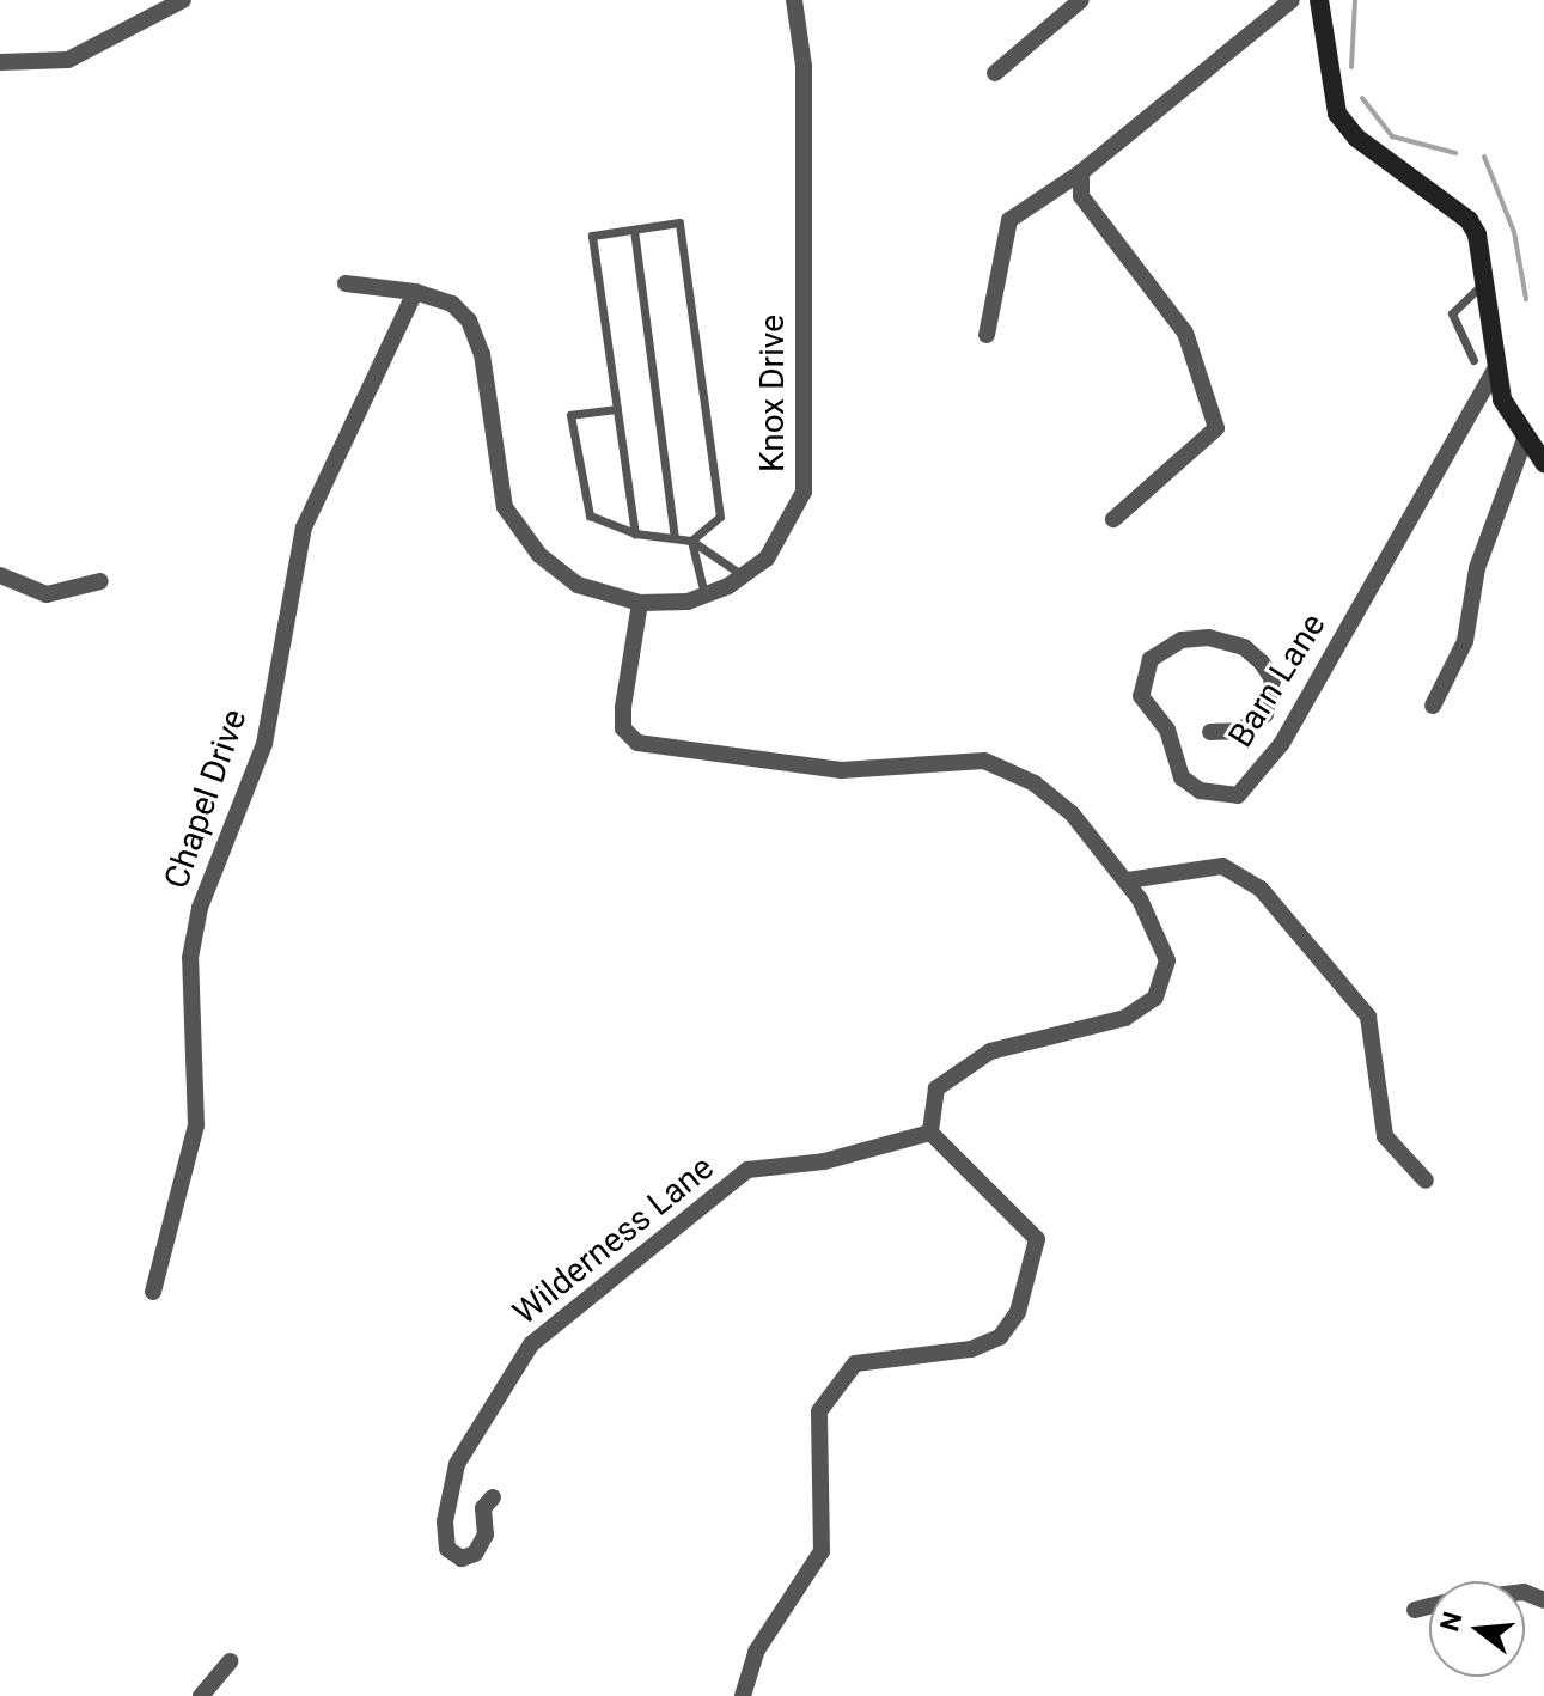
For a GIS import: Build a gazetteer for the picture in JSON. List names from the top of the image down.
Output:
{
  "streets": {
    "street": [
      "Knox Drive",
      "Barn Lane",
      "Chapel Drive",
      "Wilderness Lane"
    ]
  },
  "crossings": [
    ["Knox Drive", "Chapel Drive"]
  ],
  "north": "left"
}
